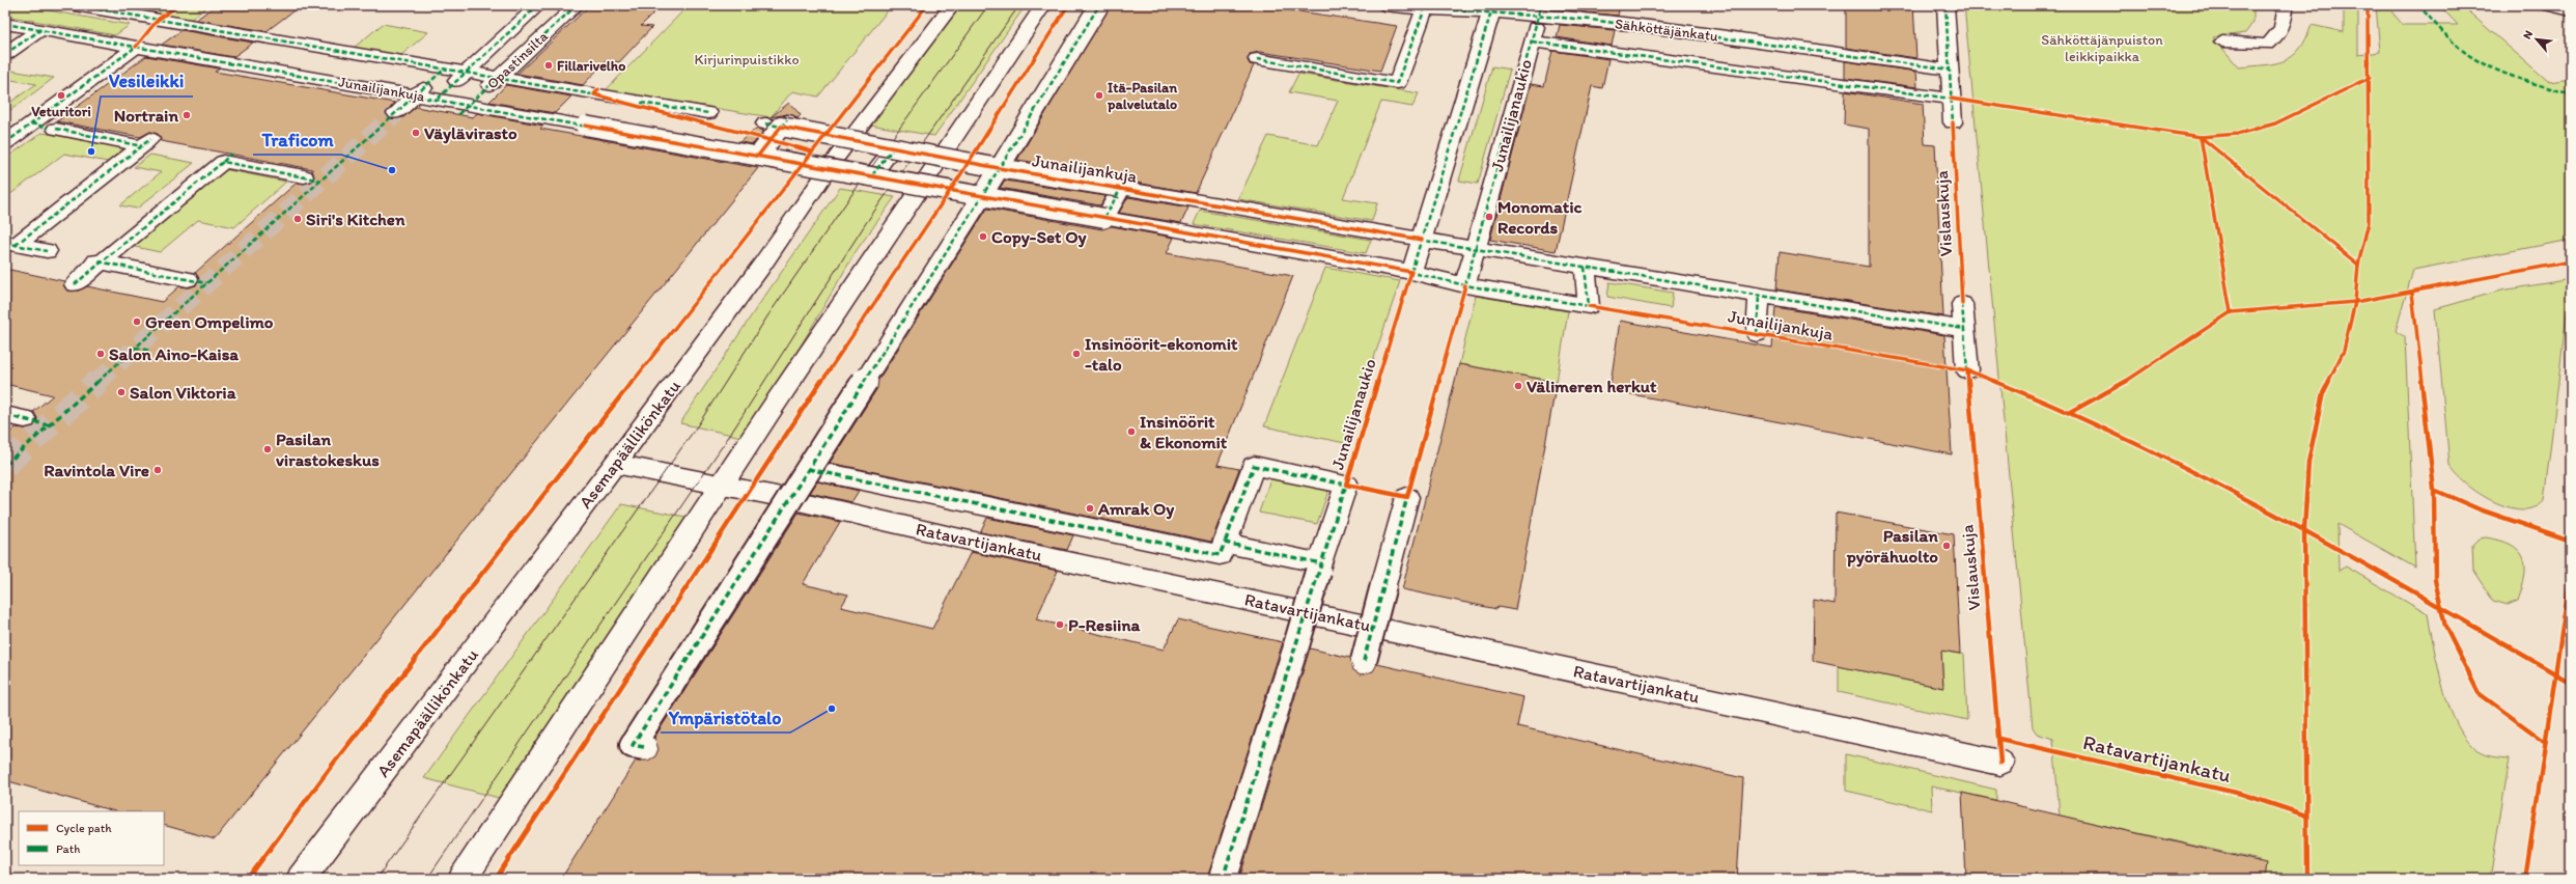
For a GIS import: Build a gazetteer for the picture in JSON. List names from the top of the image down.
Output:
{
  "streets": {
    "street": [
      "Sähköttäjänkatu",
      "Opastinsilta",
      "Junailijankuja",
      "Junailijanaukio",
      "Asemapäällikönkatu",
      "Ratavartijankatu"
    ],
    "cycle path": ["Vislauskuja"]
  },
  "crossings": [
    ["Sähköttäjänkatu", "Junailijanaukio"],
    ["Opastinsilta", "Junailijankuja"],
    ["Junailijankuja", "Junailijanaukio"],
    ["Asemapäällikönkatu", "Ratavartijankatu"]
  ],
  "parks": ["Sähköttäjänpuiston leikkipaikka", "Kirjurinpuistikko"],
  "places": [
    "Fillarivelho",
    "Veturitori",
    "Itä-Pasilan palvelutalo",
    "Nortrain",
    "Väylävirasto",
    "Vesileikki",
    "Traficom",
    "Monomatic Records",
    "Siri's Kitchen",
    "Copy-Set Oy",
    "Green Ompelimo",
    "Salon Aino-Kaisa",
    "Insinöörit-ekonomit -talo",
    "Välimeren herkut",
    "Salon Viktoria",
    "Insinöörit & Ekonomit",
    "Pasilan virastokeskus",
    "Ravintola Vire",
    "Amrak Oy",
    "Pasilan pyörähuolto",
    "P-Resiina",
    "Ympäristötalo"
  ],
  "legend": ["Cycle path", "Path"],
  "north": "top left"
}
